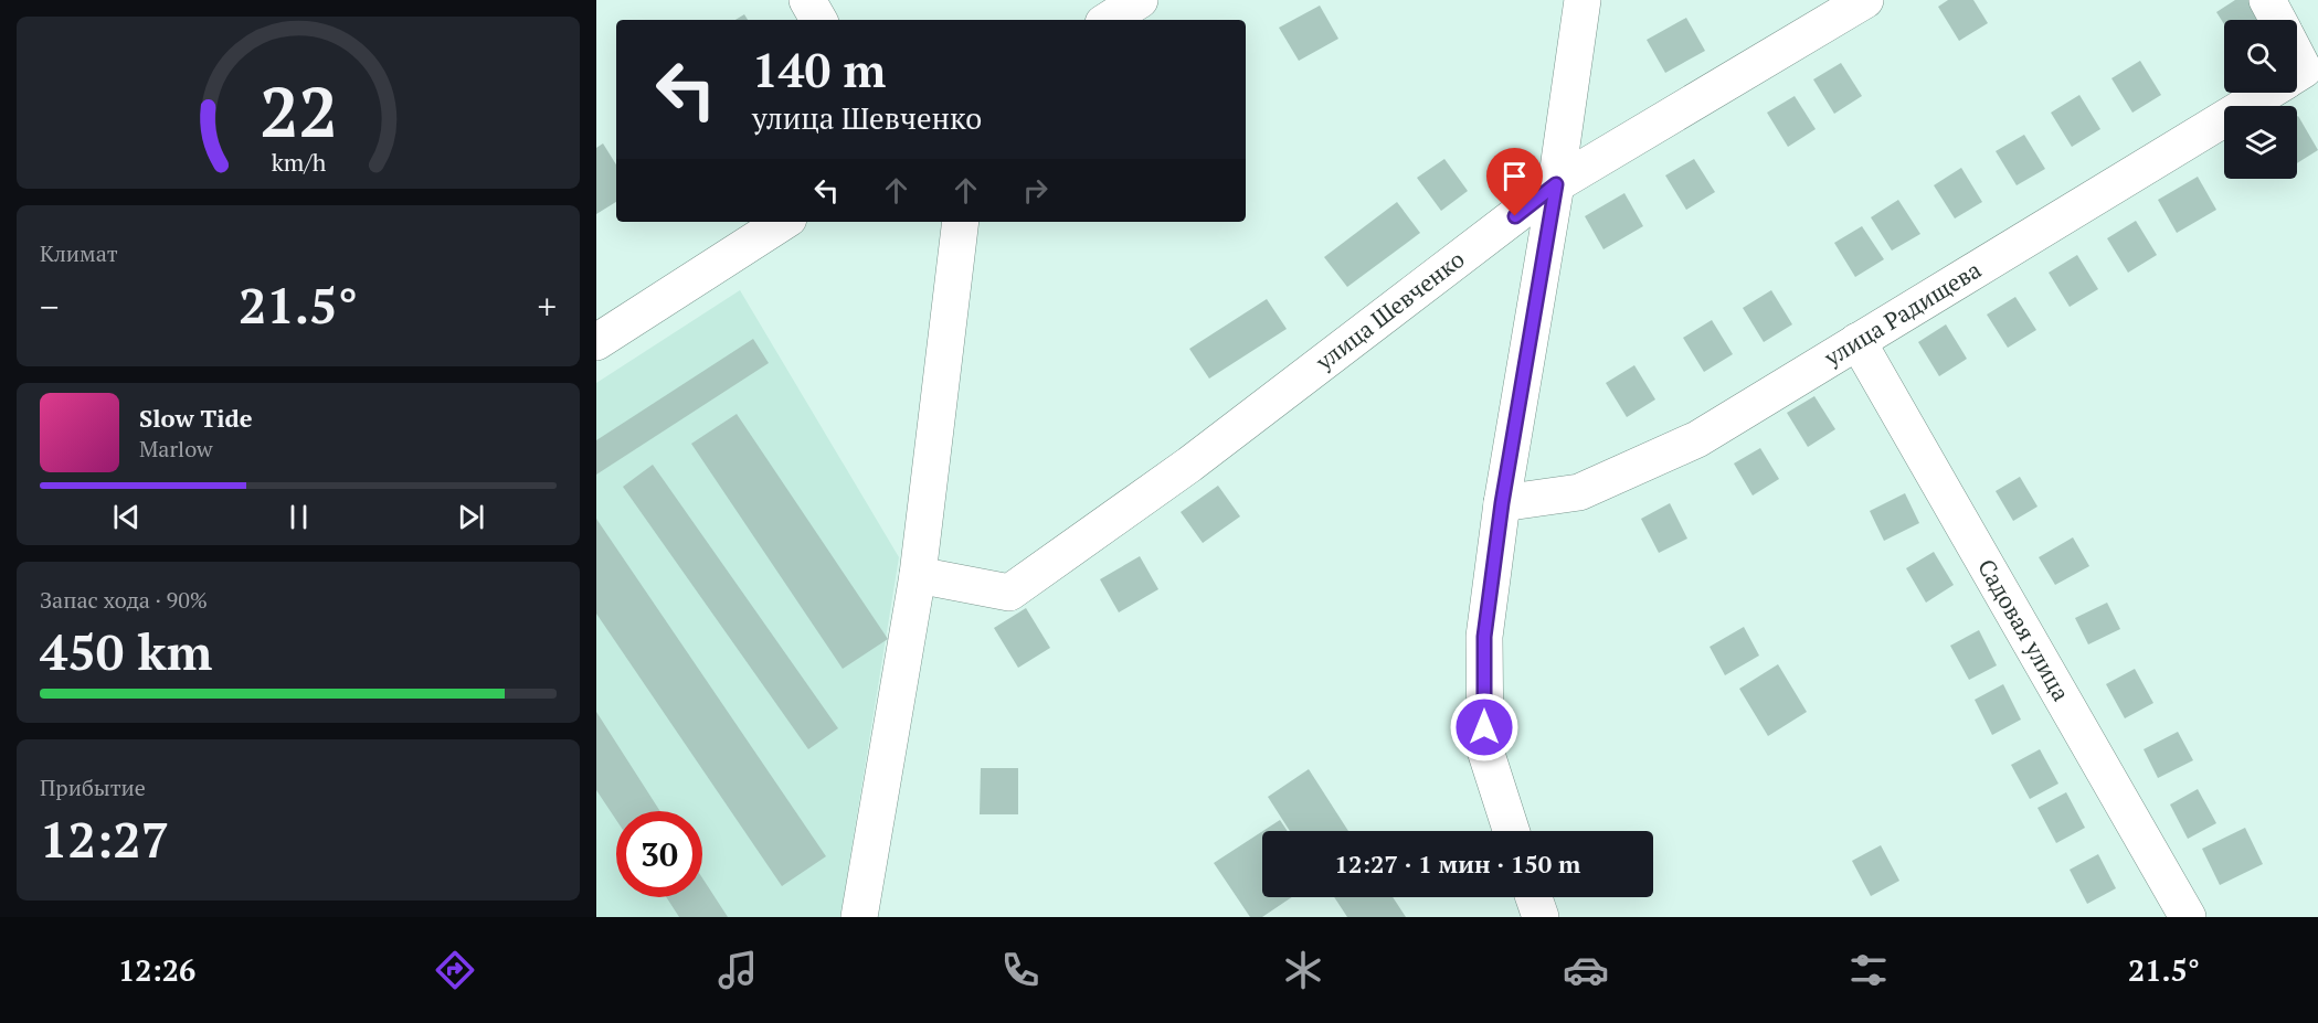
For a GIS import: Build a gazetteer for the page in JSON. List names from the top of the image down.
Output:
{
  "streets": {
    "street": ["улица Шевченко", "улица Радищева", "Садовая улица"]
  },
  "crossings": [
    ["улица Радищева", "Садовая улица"]
  ],
  "page": {
    "turn": ["140 m", "улица Шевченко"],
    "tile": [
      "Климат",
      ["Запас хода · 90%", "450 km"],
      ["Прибытие", "12:27"]
    ],
    "heat": ["−", "21.5°", "+"],
    "song": ["Slow Tide", "Marlow"],
    "limit": "30",
    "trip": "12:27 · 1 мин · 150 m",
    "tabs": ["12:26", "21.5°"],
    "gauge": ["22", "km/h"]
  }
}
